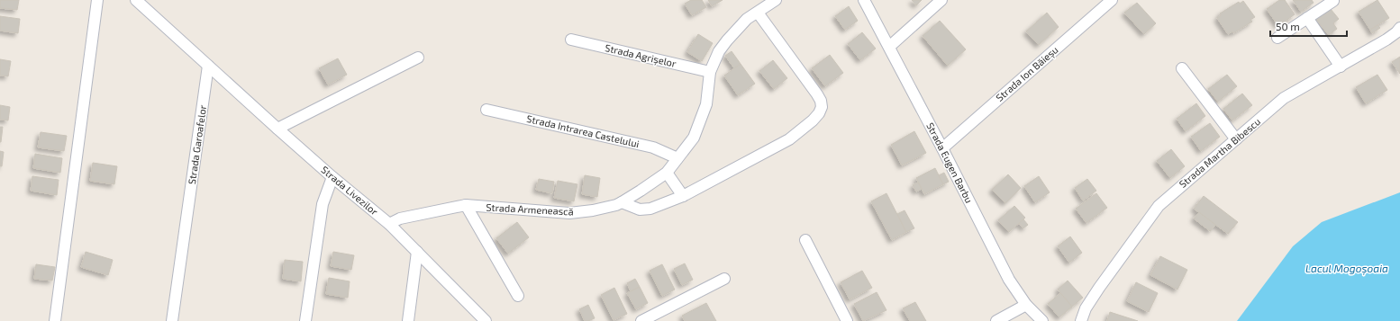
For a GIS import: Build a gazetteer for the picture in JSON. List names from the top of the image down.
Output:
{
  "streets": {
    "street": [
      "Strada Agrișelor",
      "Strada Ion Băieșu",
      "Strada Intrarea Castelului",
      "Strada Garoafelor",
      "Strada Martha Bibescu",
      "Strada Eugen Barbu",
      "Strada Livezilor",
      "Strada Armenească"
    ]
  },
  "crossings": [
    ["Strada Agrișelor", "Strada Armenească"],
    ["Strada Ion Băieșu", "Strada Eugen Barbu"],
    ["Strada Intrarea Castelului", "Strada Armenească"],
    ["Strada Garoafelor", "Strada Livezilor"],
    ["Strada Livezilor", "Strada Armenească"]
  ],
  "water": ["Lacul Mogoșoaia"],
  "scale_bar": "50 m"
}
